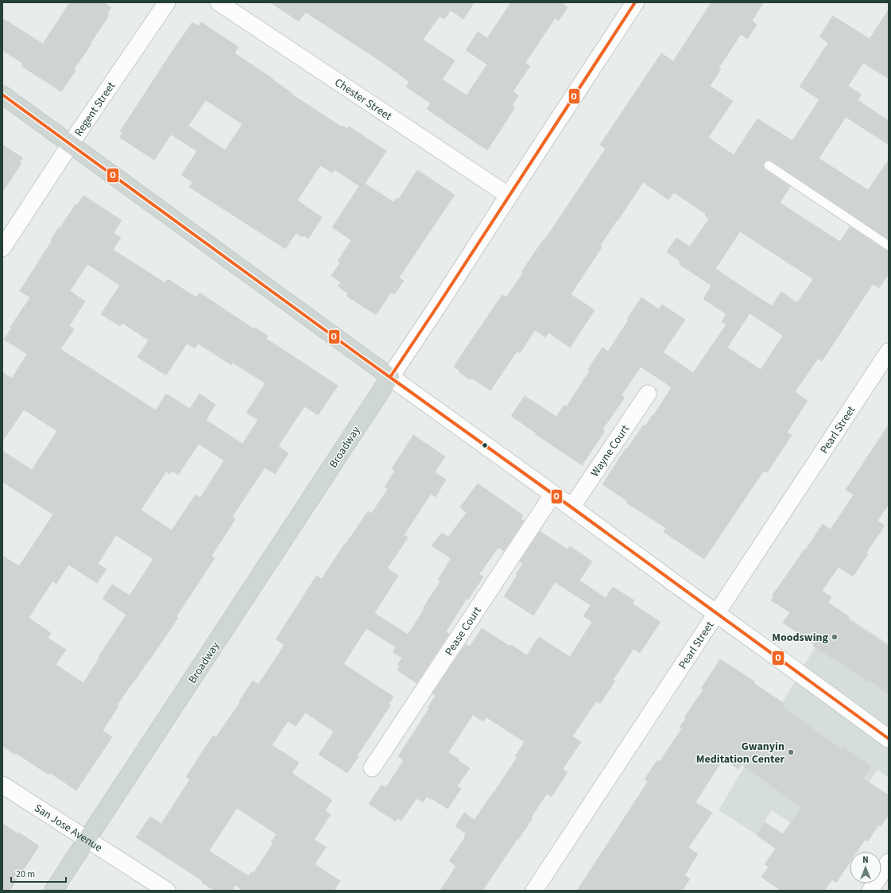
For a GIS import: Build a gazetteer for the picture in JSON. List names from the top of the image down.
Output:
{
  "streets": {
    "main road": ["Broadway"],
    "street": [
      "Chester Street",
      "Regent Street",
      "Pearl Street",
      "Wayne Court",
      "Pease Court",
      "San Jose Avenue"
    ]
  },
  "crossings": [
    ["Chester Street", "Broadway"],
    ["Broadway", "San Jose Avenue"]
  ],
  "places": ["Moodswing", "Gwanyin Meditation Center"],
  "lines": ["transit line O"],
  "scale_bar": "20 m",
  "north": "top"
}
